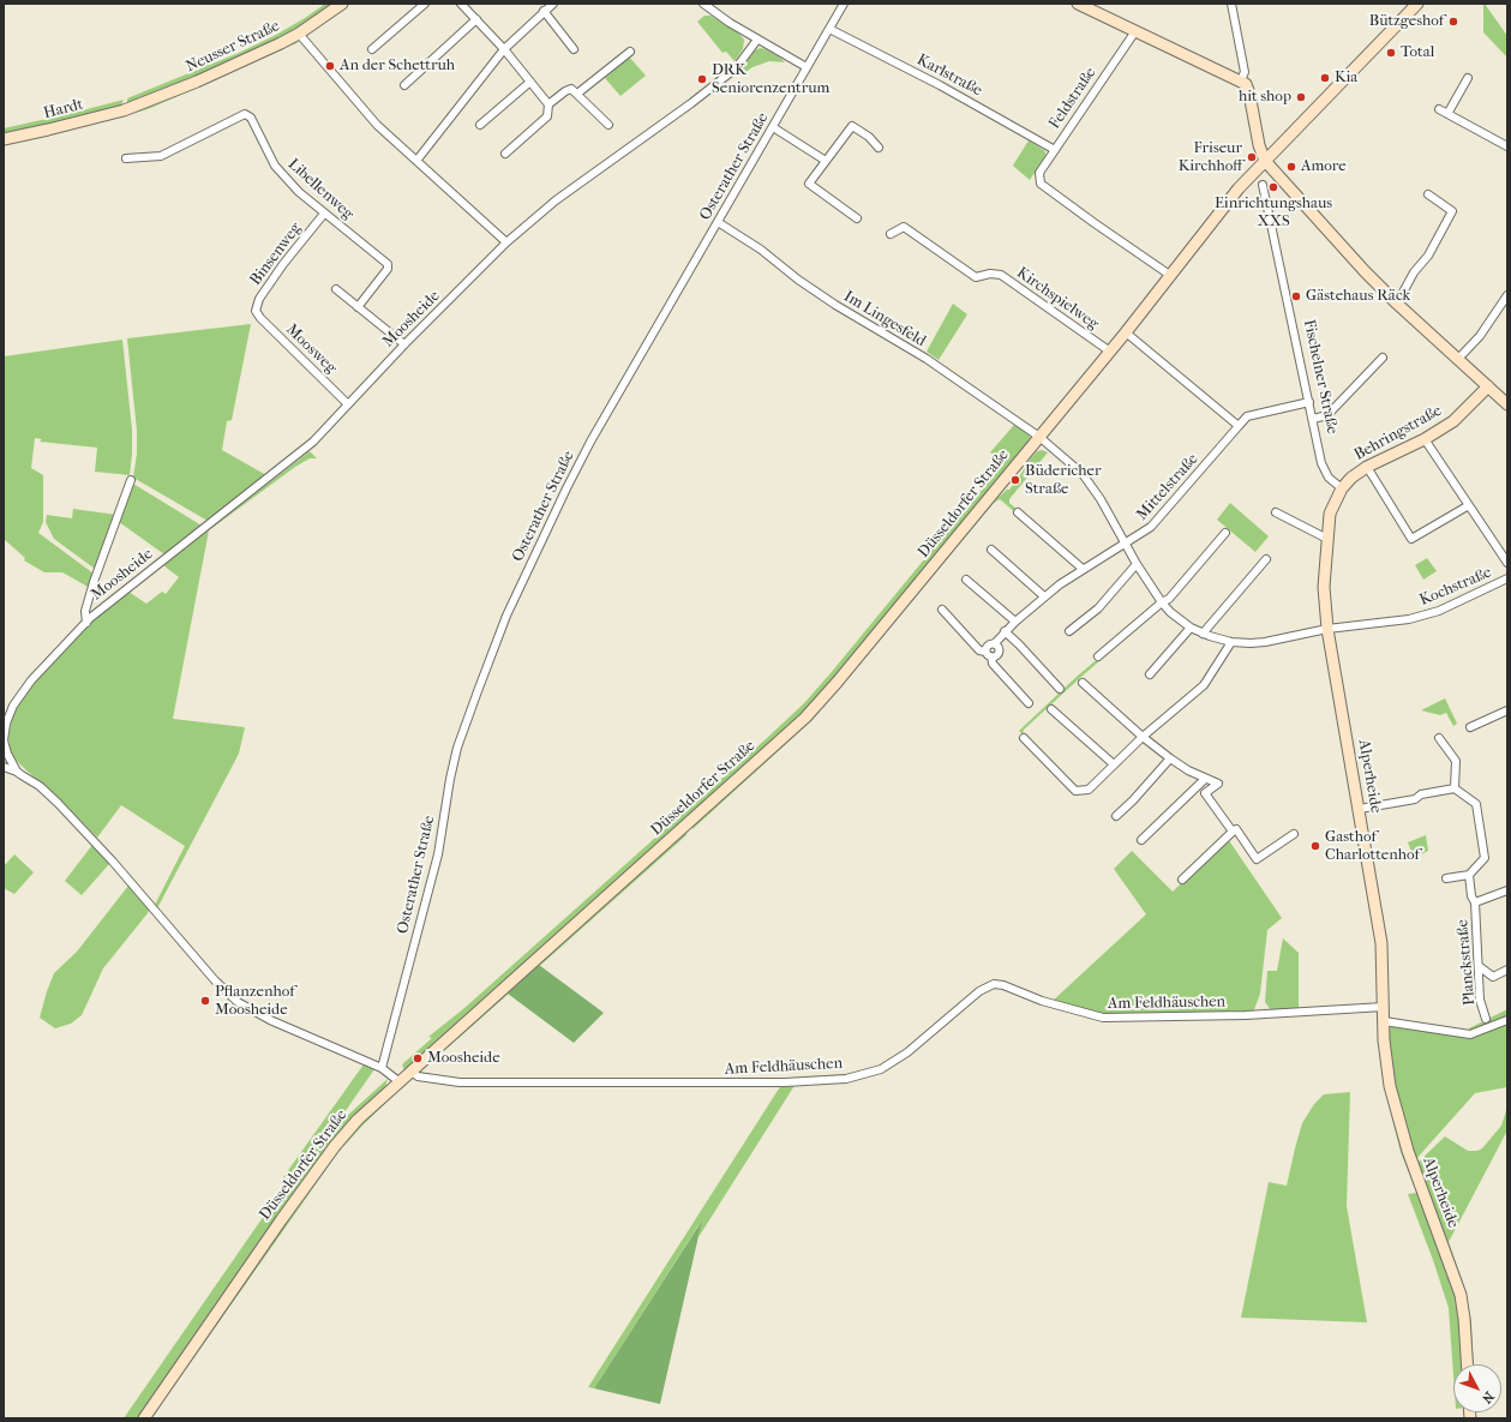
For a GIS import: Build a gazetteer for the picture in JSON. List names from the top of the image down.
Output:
{
  "streets": {
    "street": [
      "Neusser Straße",
      "Karlstraße",
      "Feldstraße",
      "Hardt",
      "Osterather Straße",
      "Libellenweg",
      "Binsenweg",
      "Kirchspielweg",
      "Moosheide",
      "Im Lingesfeld",
      "Moosweg",
      "Fischelner Straße",
      "Behringstraße",
      "Mittelstraße",
      "Düsseldorfer Straße",
      "Kochstraße",
      "Alperheide",
      "Planckstraße",
      "Am Feldhäuschen"
    ]
  },
  "crossings": [
    ["Neusser Straße", "Hardt"],
    ["Karlstraße", "Feldstraße"],
    ["Karlstraße", "Osterather Straße"],
    ["Feldstraße", "Düsseldorfer Straße"],
    ["Osterather Straße", "Im Lingesfeld"],
    ["Libellenweg", "Binsenweg"],
    ["Binsenweg", "Moosweg"],
    ["Kirchspielweg", "Düsseldorfer Straße"],
    ["Moosheide", "Moosweg"],
    ["Im Lingesfeld", "Düsseldorfer Straße"],
    ["Fischelner Straße", "Behringstraße"],
    ["Fischelner Straße", "Mittelstraße"],
    ["Düsseldorfer Straße", "Am Feldhäuschen"],
    ["Kochstraße", "Alperheide"],
    ["Alperheide", "Am Feldhäuschen"]
  ],
  "places": [
    "Bützgeshof",
    "Total",
    "An der Schettruh",
    "Kia",
    "DRK Seniorenzentrum",
    "hit shop",
    "Friseur Kirchhoff",
    "Amore",
    "Einrichtungshaus XXS",
    "Gästehaus Räck",
    "Büdericher Straße",
    "Gasthof Charlottenhof",
    "Pflanzenhof Moosheide",
    "Moosheide"
  ],
  "north": "bottom right"
}
